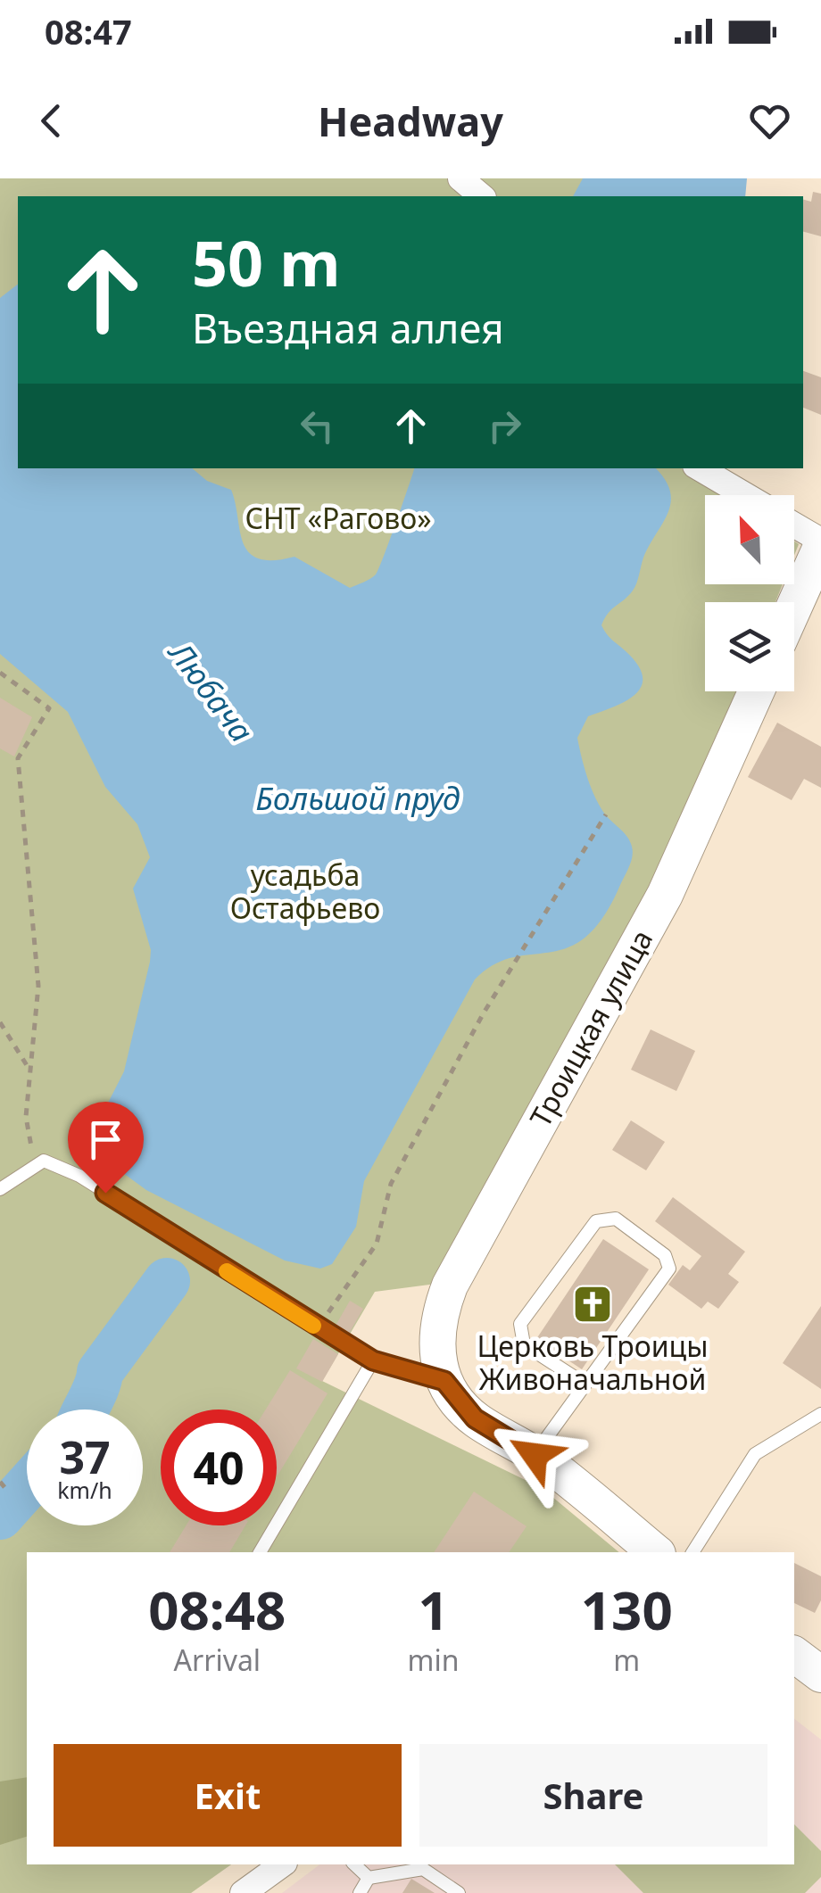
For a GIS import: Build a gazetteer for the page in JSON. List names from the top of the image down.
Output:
{
  "streets": {
    "street": ["Троицкая улица"]
  },
  "water": ["Любача", "Большой пруд"],
  "parks": ["СНТ «Рагово»", "усадьба Остафьево"],
  "places": {
    "church": ["Церковь Троицы Живоначальной"]
  },
  "north": "top left",
  "page": {
    "status": "08:47",
    "header": "Headway",
    "turn": ["50 m", "Въездная аллея"],
    "speed": "37 km/h",
    "limit": "40",
    "eta": [
      "08:48",
      "Arrival",
      "1",
      "min",
      "130",
      "m"
    ],
    "buttons": ["Exit", "Share"]
  }
}
